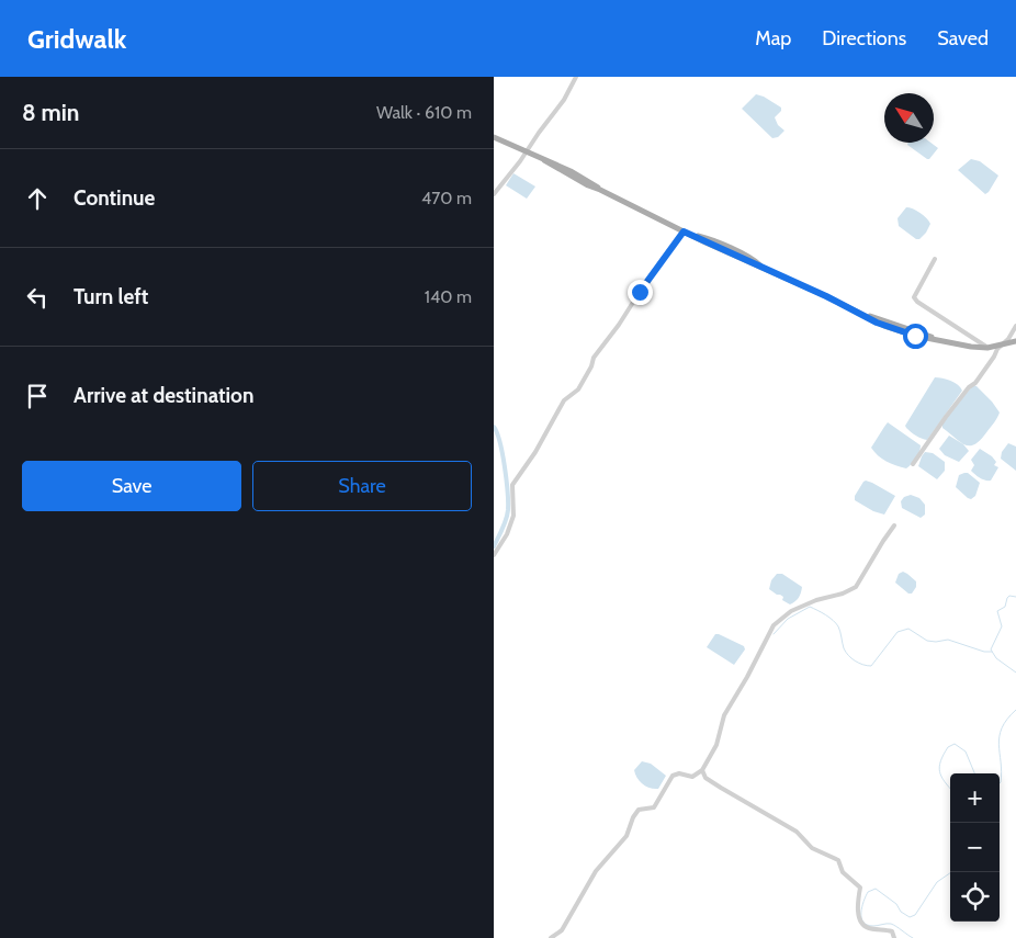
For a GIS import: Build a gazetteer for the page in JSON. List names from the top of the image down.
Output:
{
  "north": "top left",
  "page": {
    "header": "Gridwalk",
    "nav": ["Map", "Directions", "Saved"],
    "heading": ["8 min", "Walk · 610 m"],
    "list": [
      ["Continue", "470 m"],
      ["Turn left", "140 m"],
      "Arrive at destination"
    ],
    "buttons": ["Save", "Share"],
    "map_buttons": ["+", "−"]
  }
}
